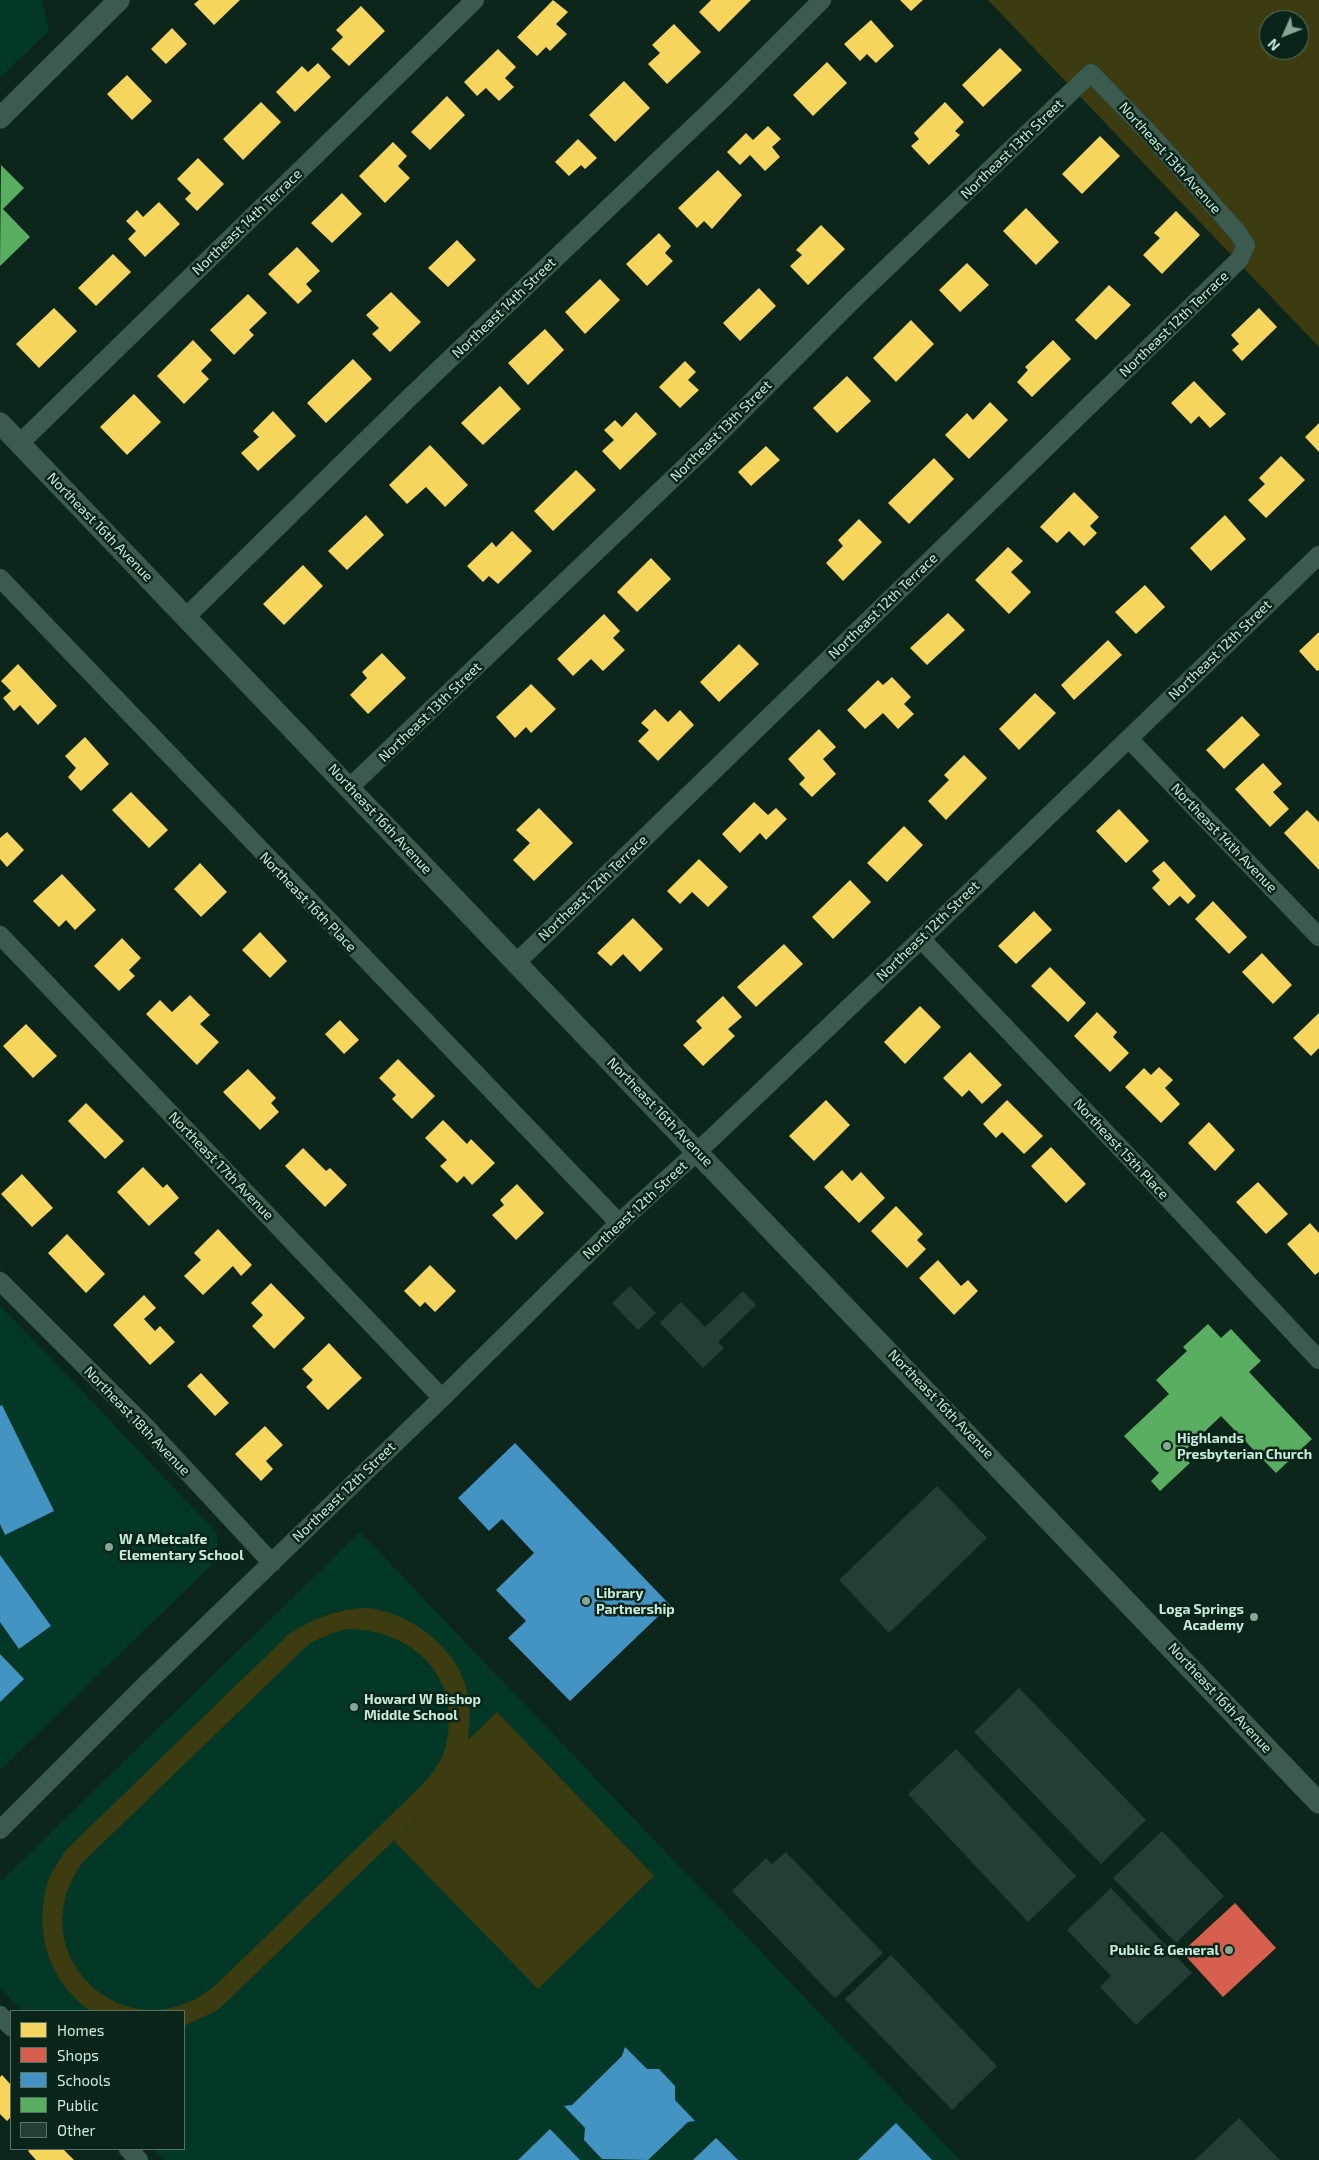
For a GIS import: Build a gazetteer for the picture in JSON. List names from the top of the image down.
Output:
{
  "streets": {
    "street": [
      "Northeast 13th Street",
      "Northeast 13th Avenue",
      "Northeast 14th Terrace",
      "Northeast 14th Street",
      "Northeast 12th Terrace",
      "Northeast 16th Avenue",
      "Northeast 12th Street",
      "Northeast 14th Avenue",
      "Northeast 16th Place",
      "Northeast 15th Place",
      "Northeast 17th Avenue",
      "Northeast 18th Avenue"
    ]
  },
  "crossings": [
    ["Northeast 13th Street", "Northeast 13th Avenue"],
    ["Northeast 13th Street", "Northeast 16th Avenue"],
    ["Northeast 13th Avenue", "Northeast 12th Terrace"],
    ["Northeast 14th Terrace", "Northeast 16th Avenue"],
    ["Northeast 14th Street", "Northeast 16th Avenue"],
    ["Northeast 12th Terrace", "Northeast 16th Avenue"],
    ["Northeast 16th Avenue", "Northeast 12th Street"],
    ["Northeast 12th Street", "Northeast 14th Avenue"],
    ["Northeast 12th Street", "Northeast 16th Place"],
    ["Northeast 12th Street", "Northeast 15th Place"],
    ["Northeast 12th Street", "Northeast 17th Avenue"],
    ["Northeast 12th Street", "Northeast 18th Avenue"]
  ],
  "places": [
    "Highlands Presbyterian Church",
    "W A Metcalfe Elementary School",
    "Library Partnership",
    "Loga Springs Academy",
    "Howard W Bishop Middle School",
    "Public & General"
  ],
  "legend": [
    "Homes",
    "Shops",
    "Schools",
    "Public",
    "Other"
  ],
  "north": "bottom left"
}
